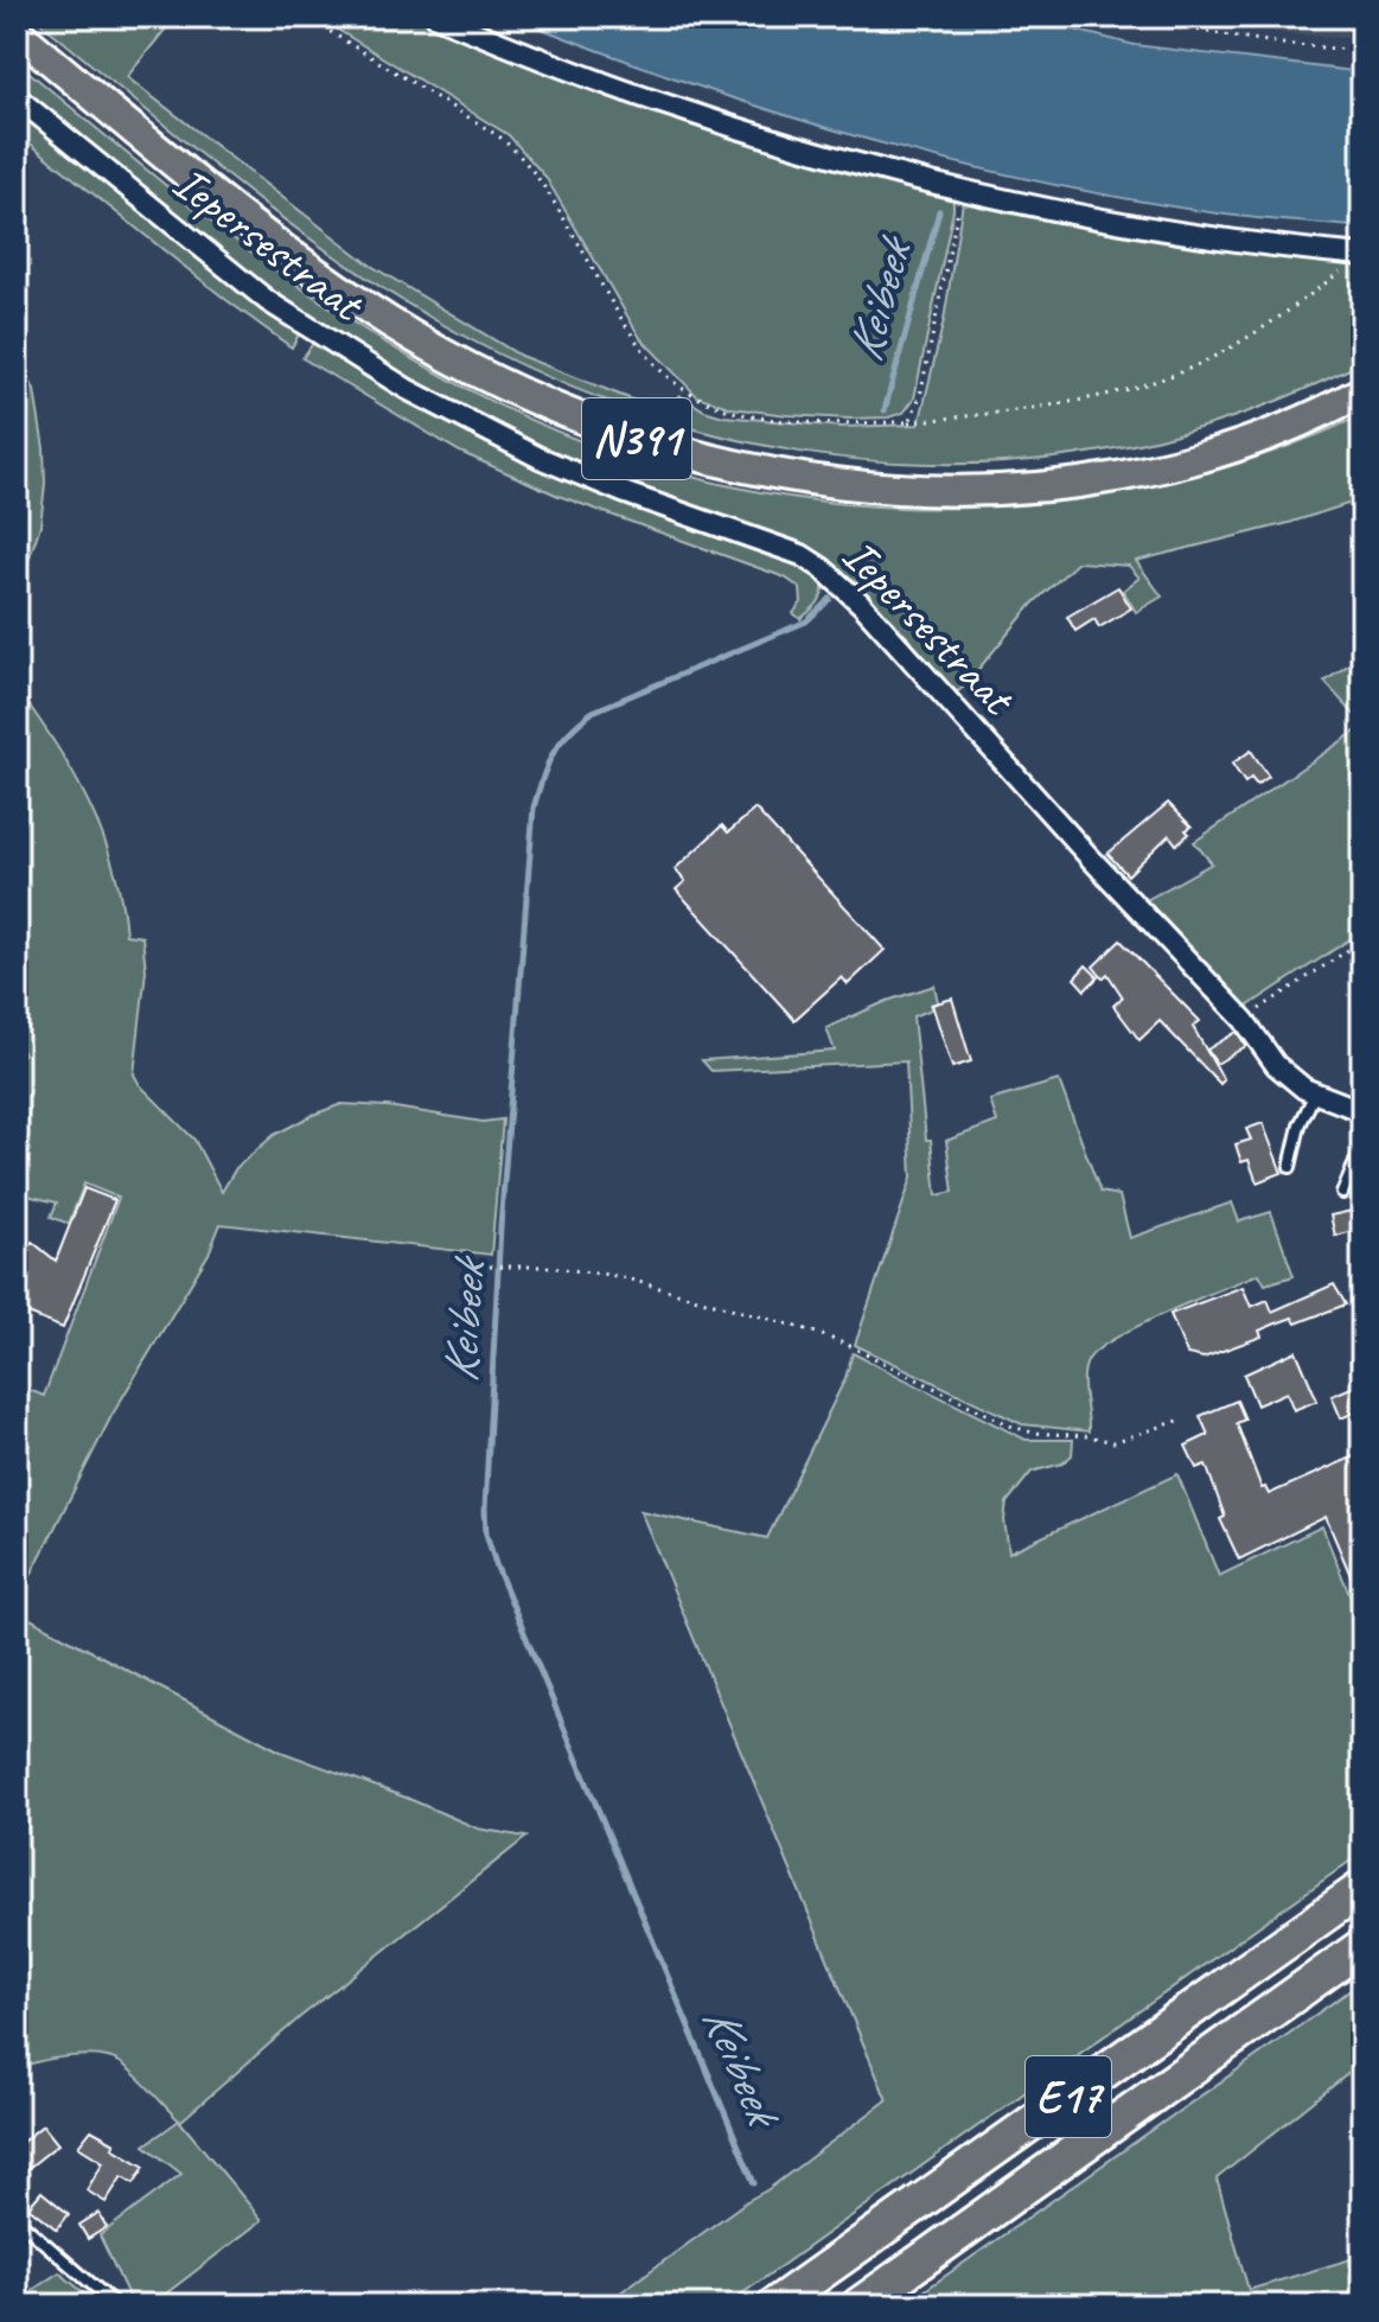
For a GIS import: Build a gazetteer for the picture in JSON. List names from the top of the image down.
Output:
{
  "streets": {
    "highway": ["E17"],
    "main road": ["N391"],
    "street": ["Iepersestraat"]
  },
  "water": ["Keibeek"]
}
